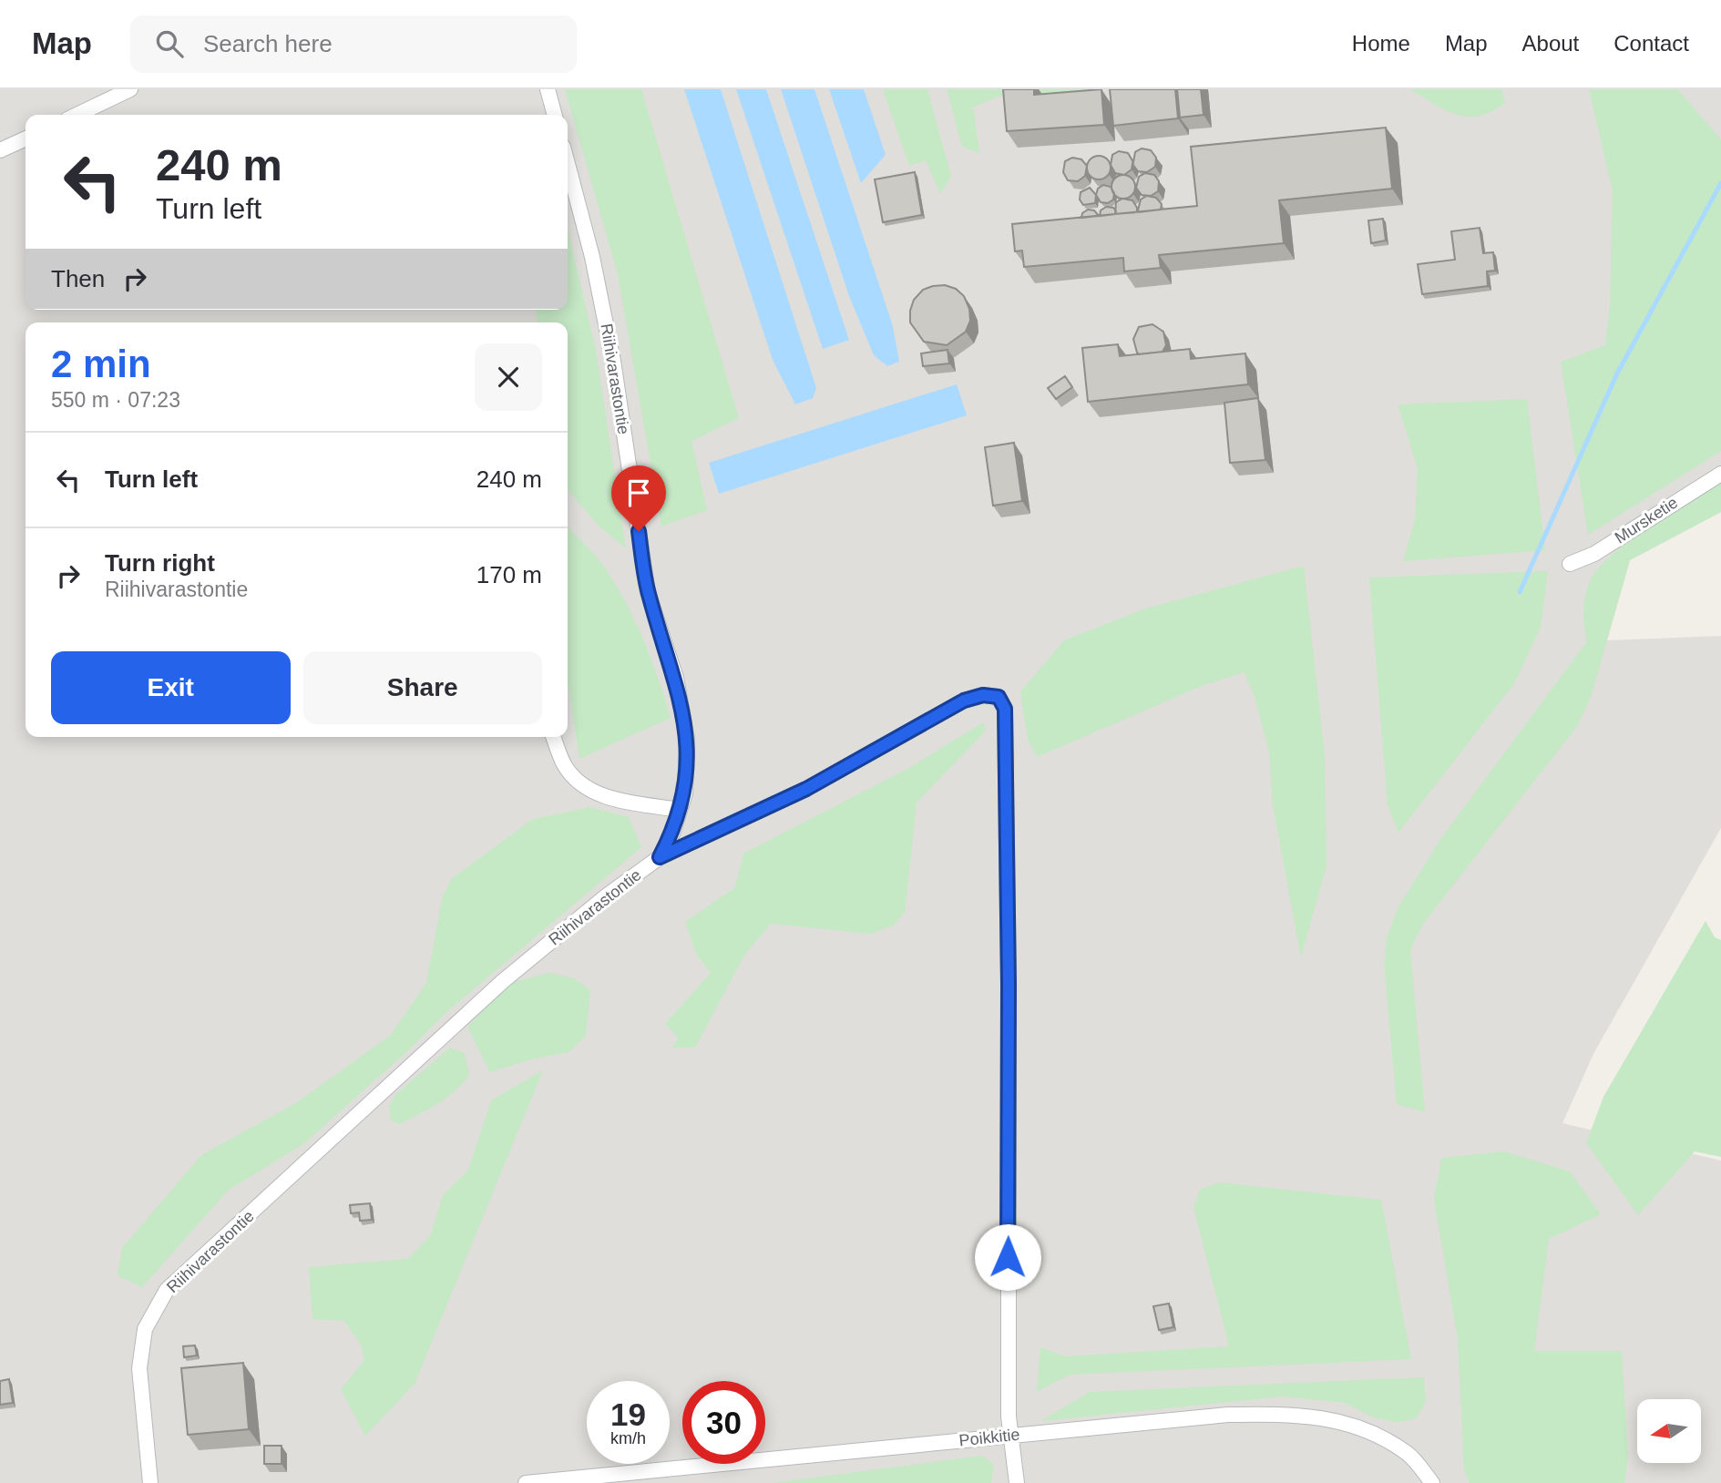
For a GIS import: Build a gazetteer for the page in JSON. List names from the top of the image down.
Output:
{
  "streets": {
    "street": ["Riihivarastontie", "Mursketie", "Poikkitie"]
  },
  "north": "left",
  "page": {
    "header": "Map",
    "search": "Search here",
    "nav": [
      "Home",
      "Map",
      "About",
      "Contact"
    ],
    "turn": ["240 m", "Turn left"],
    "then": "Then",
    "heading": ["2 min", "550 m · 07:23"],
    "list": [
      {
        "name": "Turn left",
        "value": "240 m"
      },
      {
        "name": "Turn right",
        "note": "Riihivarastontie",
        "value": "170 m"
      }
    ],
    "buttons": ["Exit", "Share"],
    "speed": "19 km/h",
    "limit": "30"
  }
}
